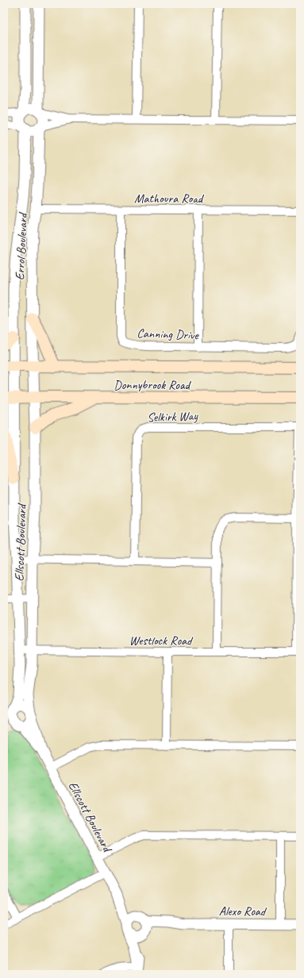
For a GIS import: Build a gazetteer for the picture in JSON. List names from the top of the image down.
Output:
{
  "streets": {
    "main road": ["Donnybrook Road"],
    "street": [
      "Mathoura Road",
      "Errol Boulevard",
      "Canning Drive",
      "Selkirk Way",
      "Ellscott Boulevard",
      "Westlock Road",
      "Alexo Road"
    ]
  },
  "crossings": [
    ["Mathoura Road", "Errol Boulevard"],
    ["Mathoura Road", "Canning Drive"],
    ["Errol Boulevard", "Donnybrook Road"],
    ["Errol Boulevard", "Ellscott Boulevard"],
    ["Donnybrook Road", "Ellscott Boulevard"],
    ["Ellscott Boulevard", "Westlock Road"],
    ["Ellscott Boulevard", "Alexo Road"]
  ]
}
